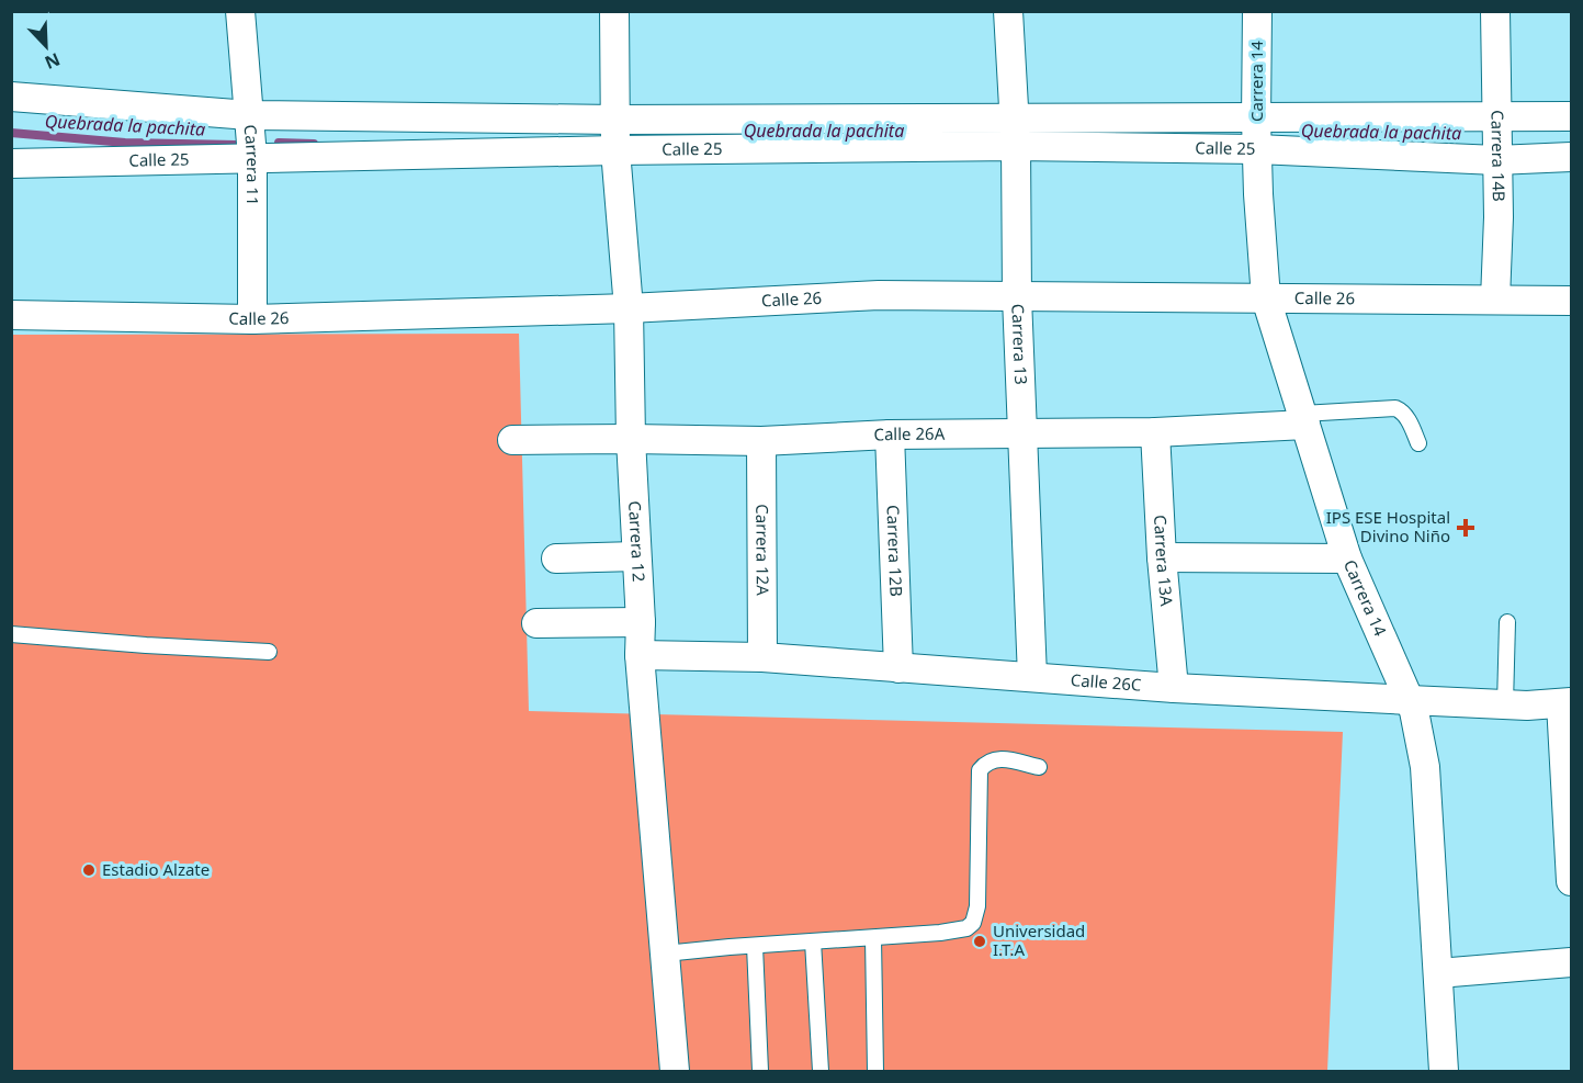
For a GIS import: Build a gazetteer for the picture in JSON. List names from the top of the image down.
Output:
{
  "streets": {
    "street": [
      "Carrera 14",
      "Calle 25",
      "Carrera 14B",
      "Carrera 11",
      "Calle 26",
      "Carrera 13",
      "Calle 26A",
      "Carrera 12",
      "Carrera 12A",
      "Carrera 12B",
      "Carrera 13A",
      "Calle 26C"
    ]
  },
  "crossings": [
    ["Carrera 14", "Calle 25"],
    ["Carrera 14", "Calle 26"],
    ["Carrera 14", "Calle 26A"],
    ["Carrera 14", "Calle 26C"],
    ["Calle 25", "Carrera 14B"],
    ["Calle 25", "Carrera 11"],
    ["Calle 25", "Carrera 13"],
    ["Calle 25", "Carrera 12"],
    ["Carrera 14B", "Calle 26"],
    ["Carrera 11", "Calle 26"],
    ["Calle 26", "Carrera 13"],
    ["Calle 26", "Carrera 12"],
    ["Carrera 13", "Calle 26A"],
    ["Carrera 13", "Calle 26C"],
    ["Calle 26A", "Carrera 12"],
    ["Calle 26A", "Carrera 12A"],
    ["Calle 26A", "Carrera 12B"],
    ["Calle 26A", "Carrera 13A"],
    ["Carrera 12", "Calle 26C"],
    ["Carrera 12A", "Calle 26C"],
    ["Carrera 12B", "Calle 26C"],
    ["Carrera 13A", "Calle 26C"]
  ],
  "water": ["Quebrada la pachita"],
  "places": {
    "health": ["IPS ESE Hospital Divino Niño"],
    "other": ["Estadio Alzate", "Universidad I.T.A"]
  },
  "north": "bottom right"
}
